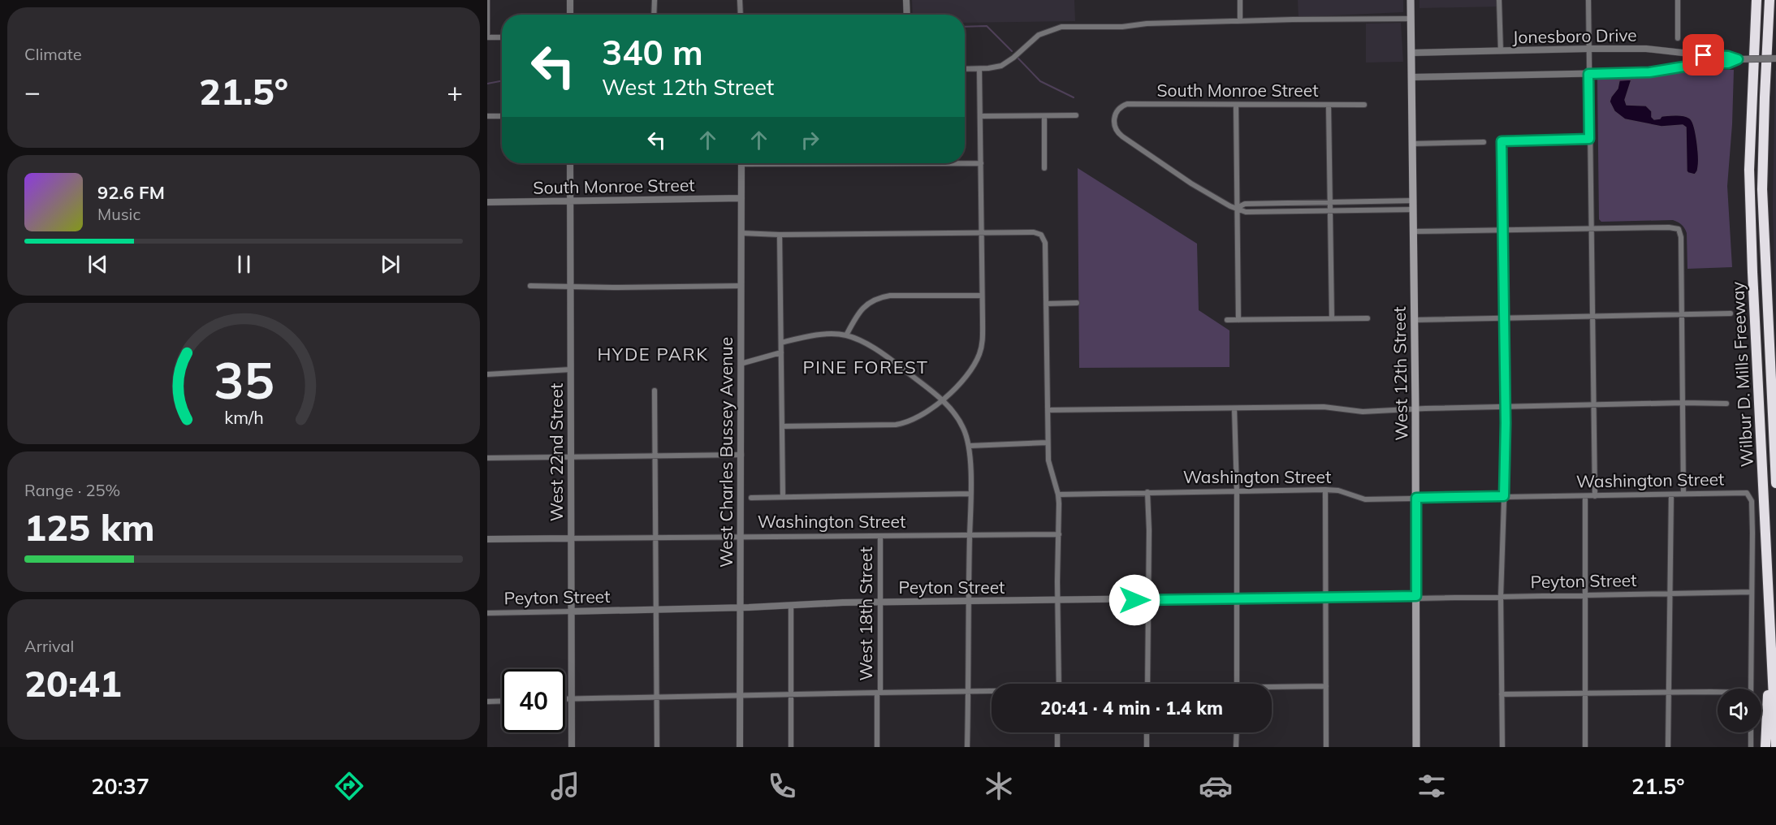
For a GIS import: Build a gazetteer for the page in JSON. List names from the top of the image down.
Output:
{
  "streets": {
    "highway": ["Wilbur D. Mills Freeway"],
    "main road": ["West 12th Street"],
    "street": [
      "Jonesboro Drive",
      "South Monroe Street",
      "West 22nd Street",
      "West Charles Bussey Avenue",
      "Washington Street",
      "Peyton Street",
      "West 18th Street"
    ]
  },
  "crossings": [
    ["Jonesboro Drive", "West 12th Street"],
    ["South Monroe Street", "West 22nd Street"],
    ["South Monroe Street", "West Charles Bussey Avenue"],
    ["West 12th Street", "Washington Street"],
    ["West 12th Street", "Peyton Street"],
    ["West 22nd Street", "Washington Street"],
    ["West 22nd Street", "Peyton Street"],
    ["West Charles Bussey Avenue", "Washington Street"],
    ["West Charles Bussey Avenue", "Peyton Street"],
    ["Washington Street", "Peyton Street"],
    ["Washington Street", "West 18th Street"],
    ["Peyton Street", "West 18th Street"]
  ],
  "districts": ["HYDE PARK", "PINE FOREST"],
  "page": {
    "tile": [
      "Climate",
      ["Range · 25%", "125 km"],
      ["Arrival", "20:41"]
    ],
    "turn": ["340 m", "West 12th Street"],
    "heat": ["−", "21.5°", "+"],
    "song": ["92.6 FM", "Music"],
    "limit": "40",
    "trip": "20:41 · 4 min · 1.4 km",
    "tabs": ["20:37", "21.5°"],
    "gauge": ["35", "km/h"]
  }
}
